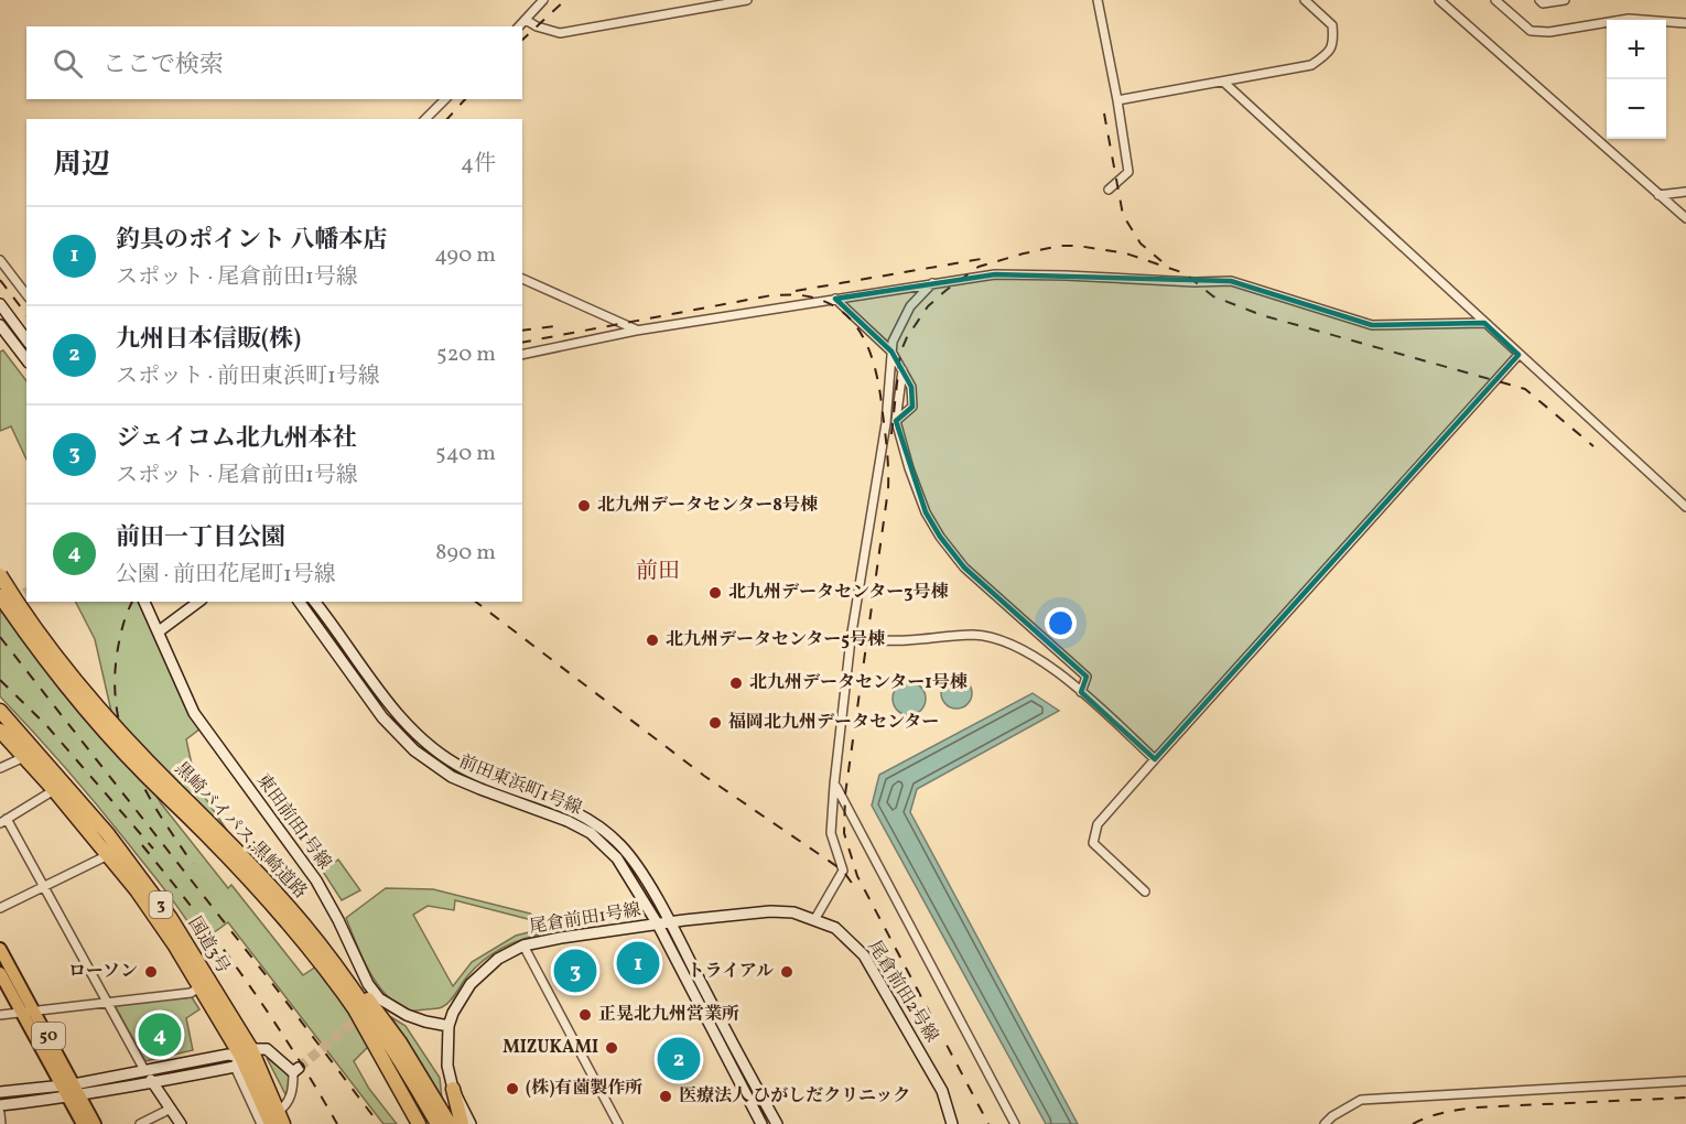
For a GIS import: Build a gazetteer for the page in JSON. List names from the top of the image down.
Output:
{
  "streets": {
    "highway": ["黒崎バイパス;黒崎道路", "3", "国道3号"],
    "main road": ["50"],
    "street": [
      "前田東浜町1号線",
      "東田前田1号線",
      "尾倉前田1号線",
      "尾倉前田2号線"
    ]
  },
  "crossings": [
    ["前田東浜町1号線", "尾倉前田1号線"],
    ["前田東浜町1号線", "尾倉前田2号線"],
    ["東田前田1号線", "尾倉前田1号線"],
    ["尾倉前田1号線", "尾倉前田2号線"]
  ],
  "districts": ["前田"],
  "places": [
    "北九州データセンター8号棟",
    "北九州データセンター3号棟",
    "北九州データセンター5号棟",
    "北九州データセンター1号棟",
    "福岡北九州データセンター",
    "ローソン",
    "トライアル",
    "正晃北九州営業所",
    "MIZUKAMI",
    "(株)有薗製作所",
    "医療法人 ひがしだクリニック"
  ],
  "page": {
    "map_buttons": ["+", "−"],
    "search": "ここで検索",
    "heading": ["周辺", "4件"],
    "list": [
      {
        "mark": "1",
        "name": "釣具のポイント 八幡本店",
        "note": "スポット · 尾倉前田1号線",
        "value": "490 m"
      },
      {
        "mark": "2",
        "name": "九州日本信販(株)",
        "note": "スポット · 前田東浜町1号線",
        "value": "520 m"
      },
      {
        "mark": "3",
        "name": "ジェイコム北九州本社",
        "note": "スポット · 尾倉前田1号線",
        "value": "540 m"
      },
      {
        "mark": "4",
        "name": "前田一丁目公園",
        "note": "公園 · 前田花尾町1号線",
        "value": "890 m"
      }
    ],
    "pins": [
      "1",
      "3",
      "4",
      "2"
    ]
  }
}
